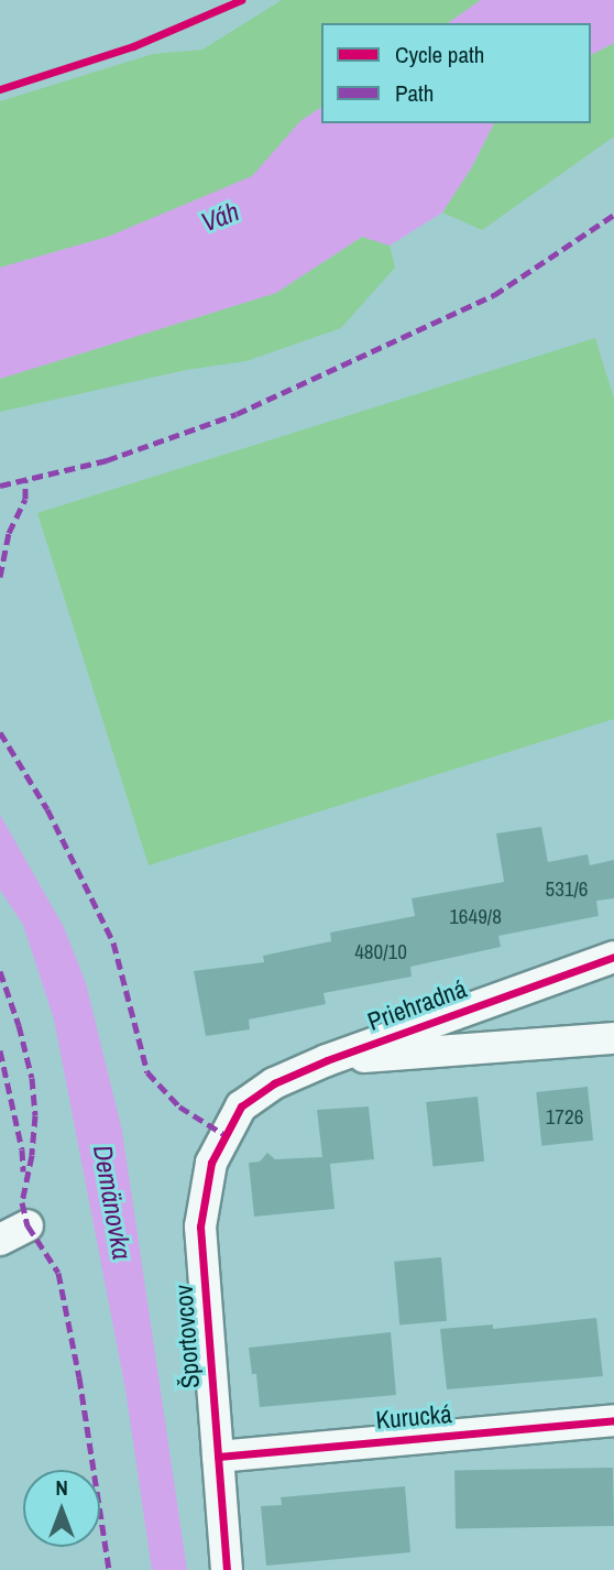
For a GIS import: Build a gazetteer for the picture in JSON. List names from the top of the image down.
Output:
{
  "streets": {
    "street": ["Priehradná", "Športovcov", "Kurucká"]
  },
  "crossings": [
    ["Priehradná", "Športovcov"],
    ["Športovcov", "Kurucká"]
  ],
  "water": ["Váh", "Demänovka"],
  "house_numbers": [
    "531/6",
    "1649/8",
    "480/10",
    "1726"
  ],
  "legend": ["Cycle path", "Path"],
  "north": "top"
}
